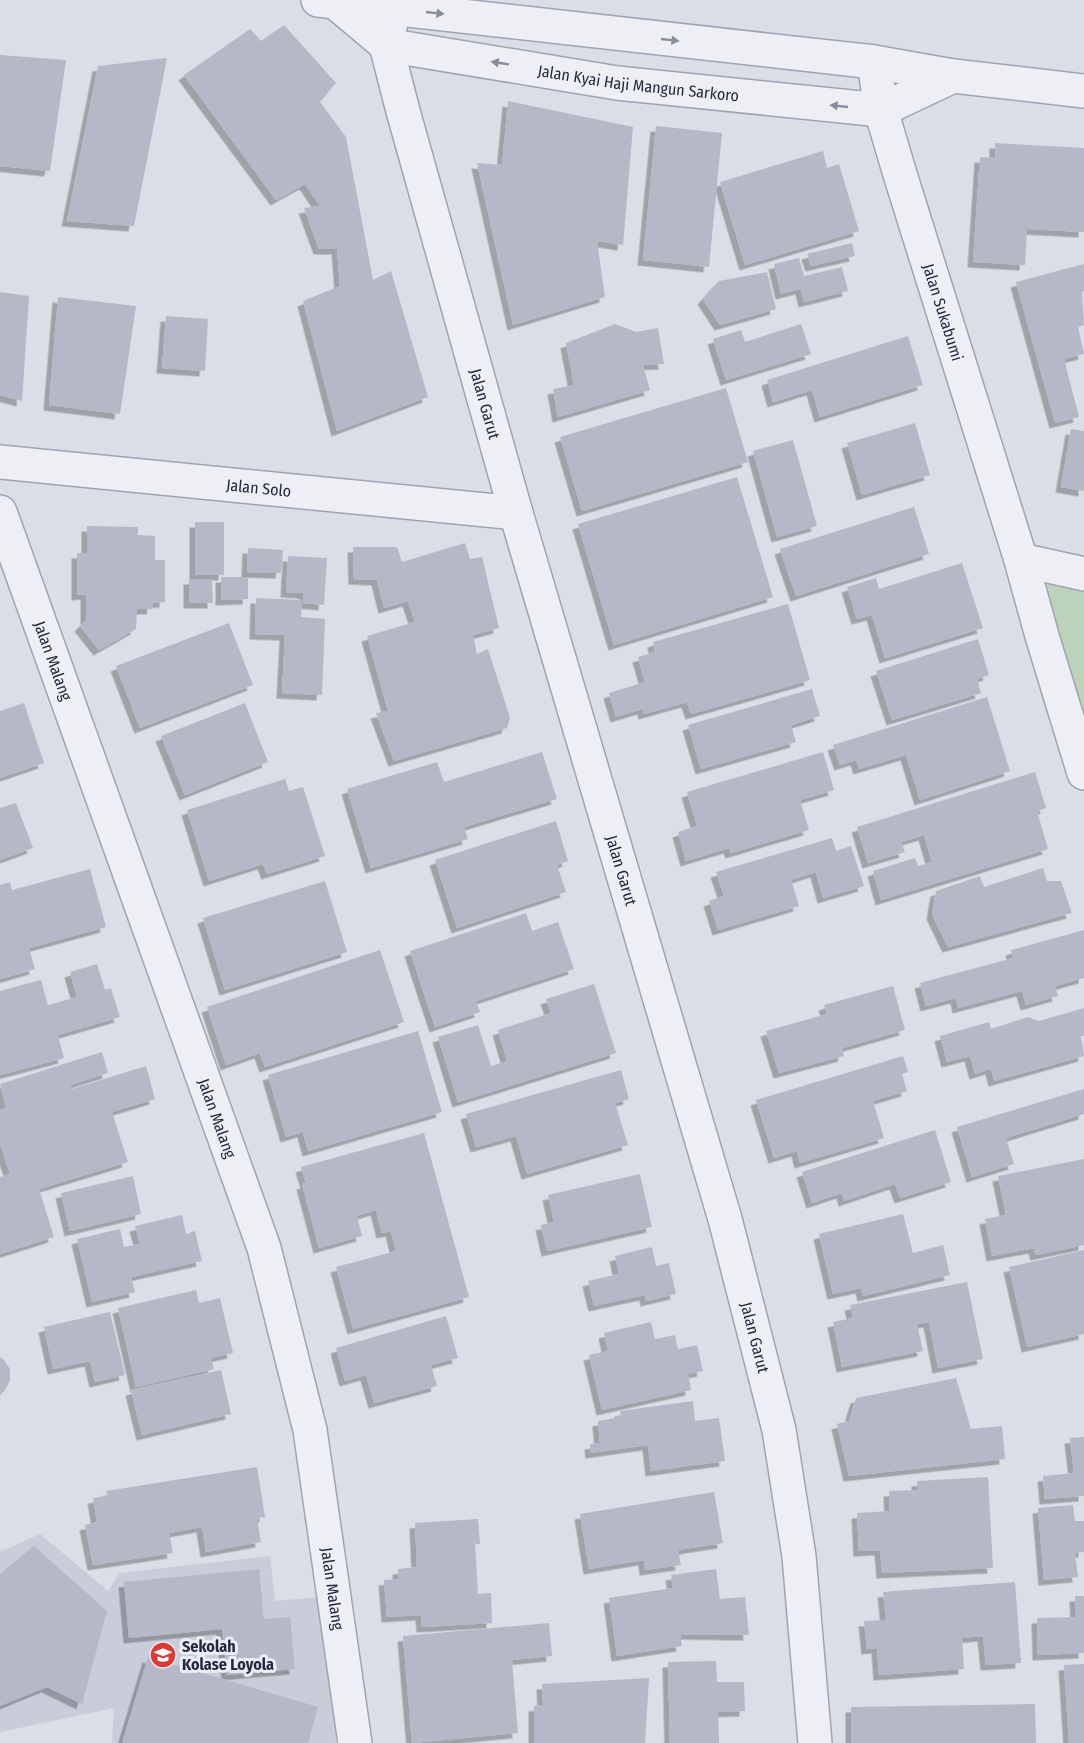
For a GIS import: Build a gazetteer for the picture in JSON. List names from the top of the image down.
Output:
{
  "streets": {
    "street": [
      "Jalan Kyai Haji Mangun Sarkoro",
      "Jalan Sukabumi",
      "Jalan Garut",
      "Jalan Solo",
      "Jalan Malang"
    ]
  },
  "crossings": [
    ["Jalan Kyai Haji Mangun Sarkoro", "Jalan Sukabumi"],
    ["Jalan Kyai Haji Mangun Sarkoro", "Jalan Garut"],
    ["Jalan Garut", "Jalan Solo"]
  ],
  "places": {
    "school or university": ["Sekolah Kolase Loyola"]
  }
}
